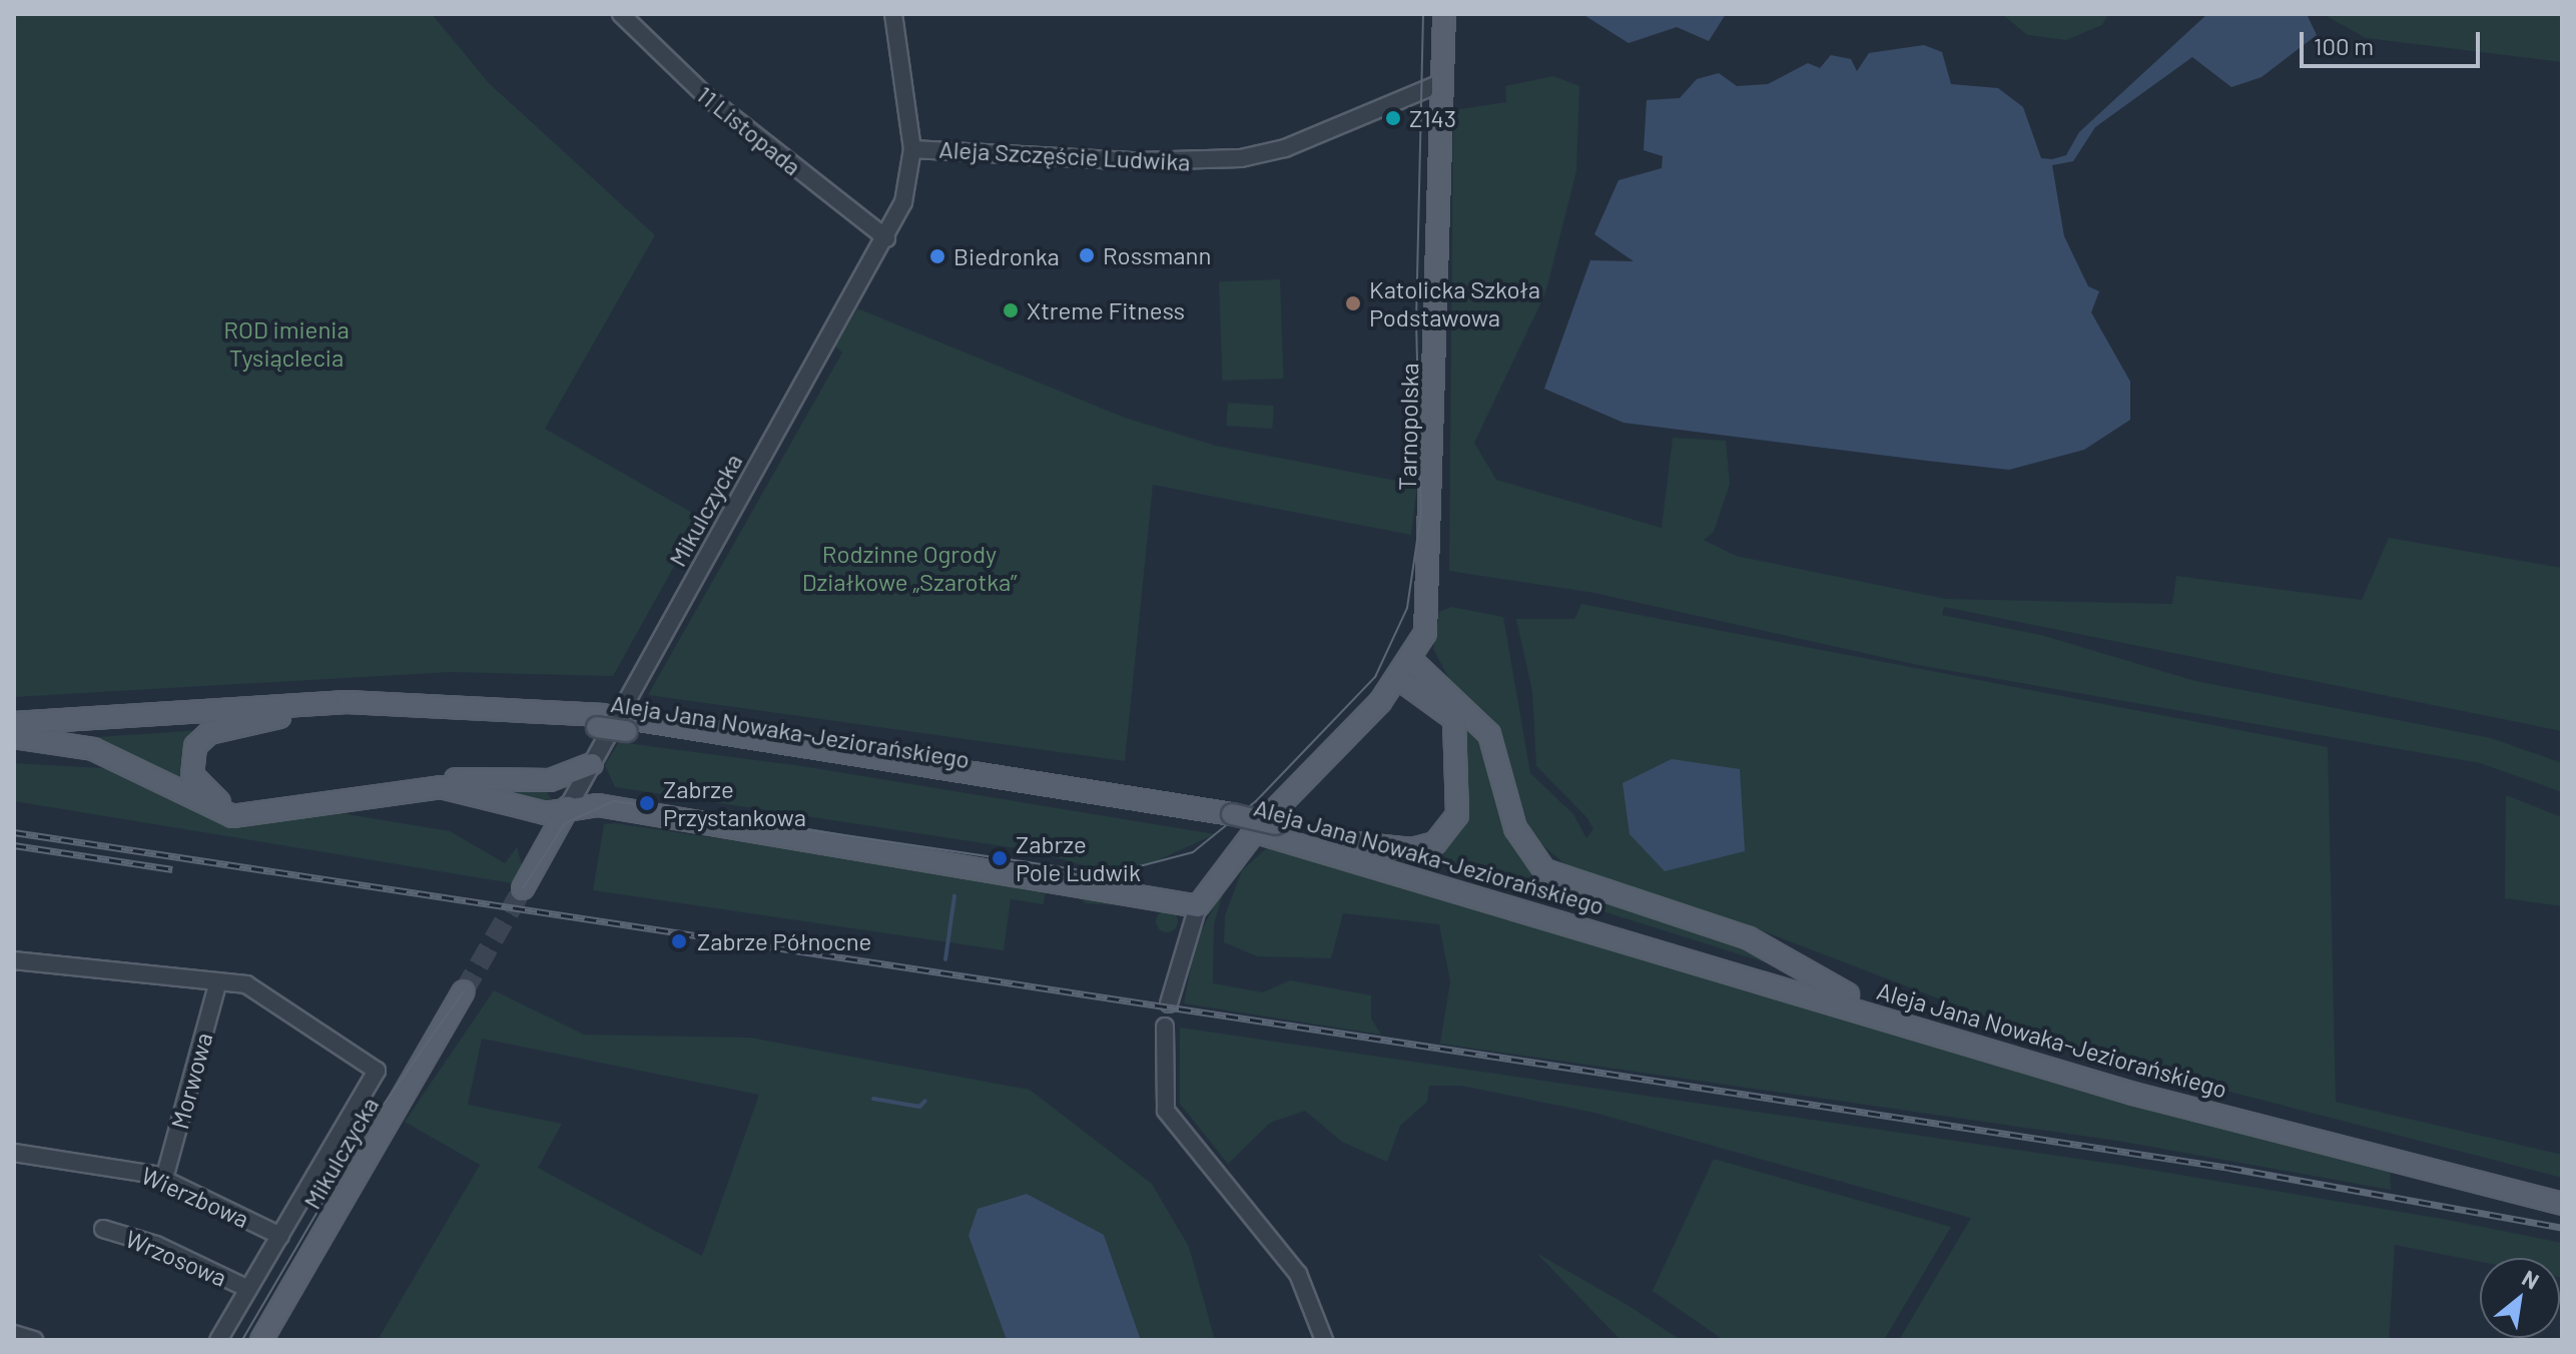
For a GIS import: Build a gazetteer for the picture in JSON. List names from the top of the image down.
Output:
{
  "streets": {
    "main road": ["Tarnopolska", "Mikulczycka", "Aleja Jana Nowaka-Jeziorańskiego"],
    "street": [
      "11 Listopada",
      "Aleja Szczęście Ludwika",
      "Morwowa",
      "Wierzbowa",
      "Wrzosowa"
    ]
  },
  "crossings": [
    ["11 Listopada", "Mikulczycka"],
    ["Aleja Szczęście Ludwika", "Tarnopolska"],
    ["Aleja Szczęście Ludwika", "Mikulczycka"],
    ["Mikulczycka", "Morwowa"],
    ["Mikulczycka", "Wierzbowa"],
    ["Mikulczycka", "Wrzosowa"],
    ["Morwowa", "Wierzbowa"]
  ],
  "parks": ["ROD imienia Tysiąclecia", "Rodzinne Ogrody Działkowe „Szarotka”"],
  "places": [
    "Z143",
    "Rossmann",
    "Biedronka",
    "Katolicka Szkoła Podstawowa",
    "Xtreme Fitness",
    "Zabrze Przystankowa",
    "Zabrze Pole Ludwik",
    "Zabrze Północne"
  ],
  "scale_bar": "100 m",
  "north": "top right"
}
